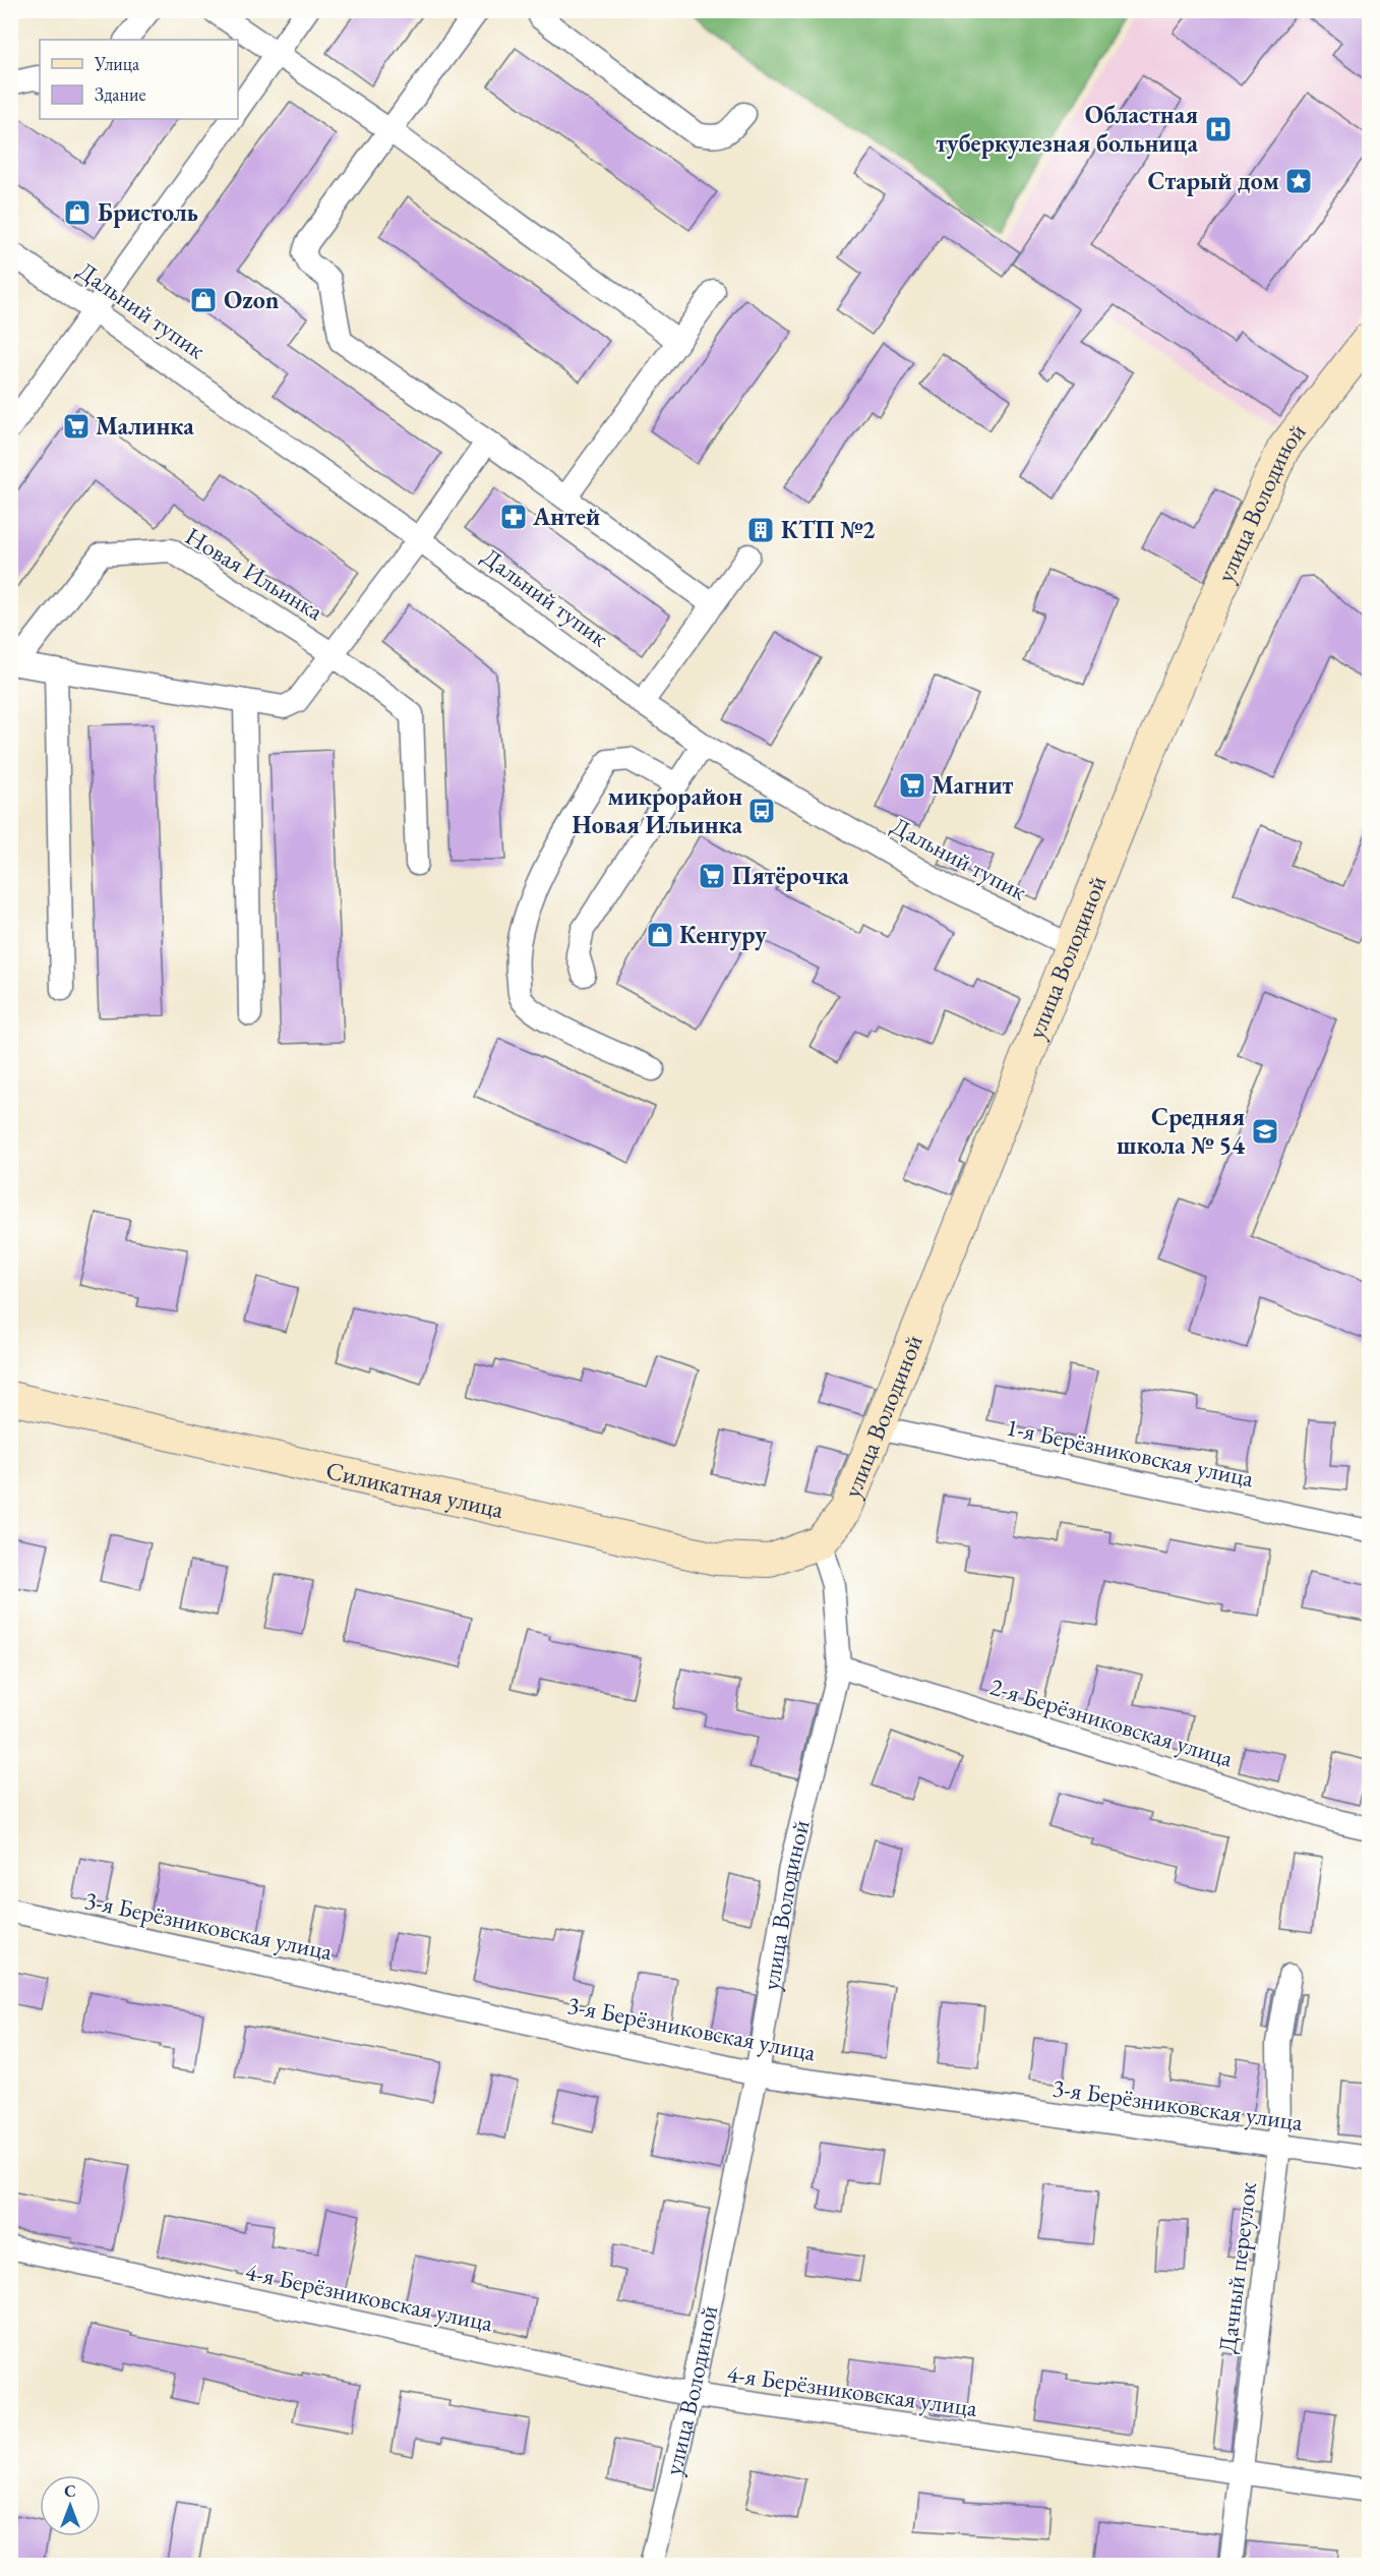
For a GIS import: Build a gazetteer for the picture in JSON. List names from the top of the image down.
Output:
{
  "streets": {
    "street": [
      "Дальний тупик",
      "улица Володиной",
      "Новая Ильинка",
      "1-я Берёзниковская улица",
      "Силикатная улица",
      "2-я Берёзниковская улица",
      "3-я Берёзниковская улица",
      "Дачный переулок",
      "4-я Берёзниковская улица"
    ]
  },
  "crossings": [
    ["Дальний тупик", "улица Володиной"],
    ["Дальний тупик", "Новая Ильинка"],
    ["улица Володиной", "1-я Берёзниковская улица"],
    ["улица Володиной", "Силикатная улица"],
    ["улица Володиной", "2-я Берёзниковская улица"],
    ["улица Володиной", "3-я Берёзниковская улица"],
    ["улица Володиной", "4-я Берёзниковская улица"],
    ["3-я Берёзниковская улица", "Дачный переулок"],
    ["Дачный переулок", "4-я Берёзниковская улица"]
  ],
  "places": {
    "hospital": ["Областная туберкулезная больница"],
    "place": ["Старый дом"],
    "shop": ["Бристоль", "Ozon", "Кенгуру"],
    "supermarket": ["Малинка", "Магнит", "Пятёрочка"],
    "pharmacy": ["Антей"],
    "building": ["КТП №2"],
    "bus stop": ["микрорайон Новая Ильинка"],
    "school or university": ["Средняя школа № 54"]
  },
  "legend": ["Улица", "Здание"],
  "north": "top"
}
